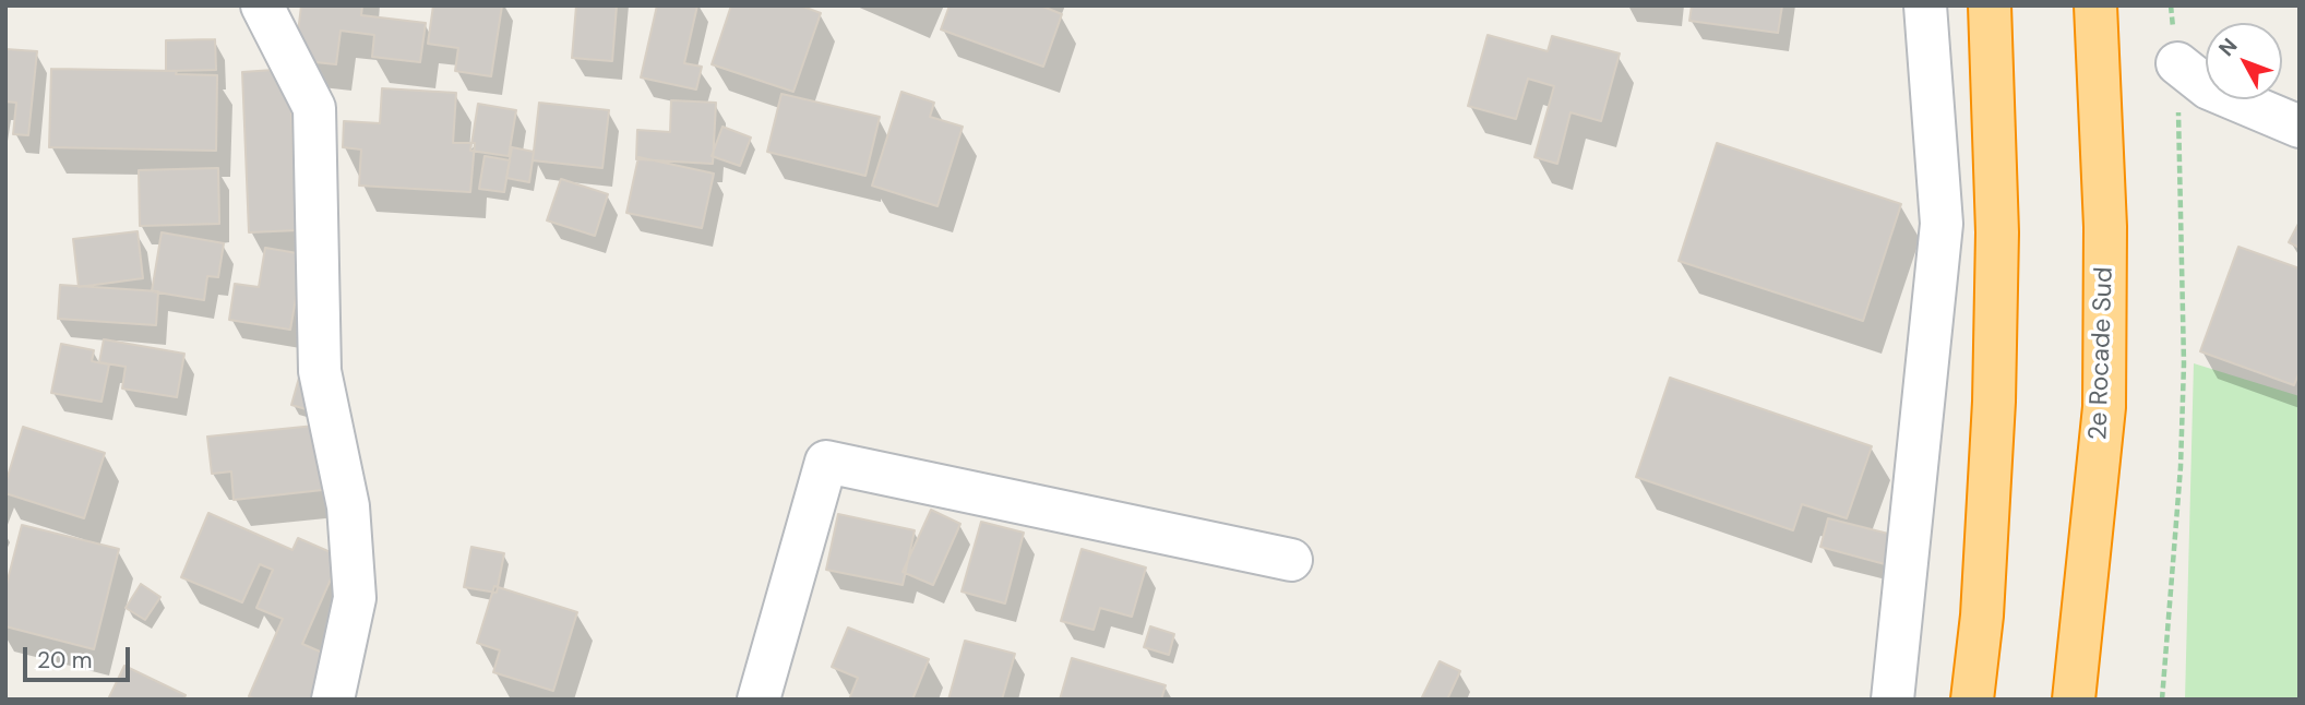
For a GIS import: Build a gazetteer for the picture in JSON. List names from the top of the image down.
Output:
{
  "streets": {
    "highway": ["2e Rocade Sud"]
  },
  "scale_bar": "20 m",
  "north": "top left"
}
